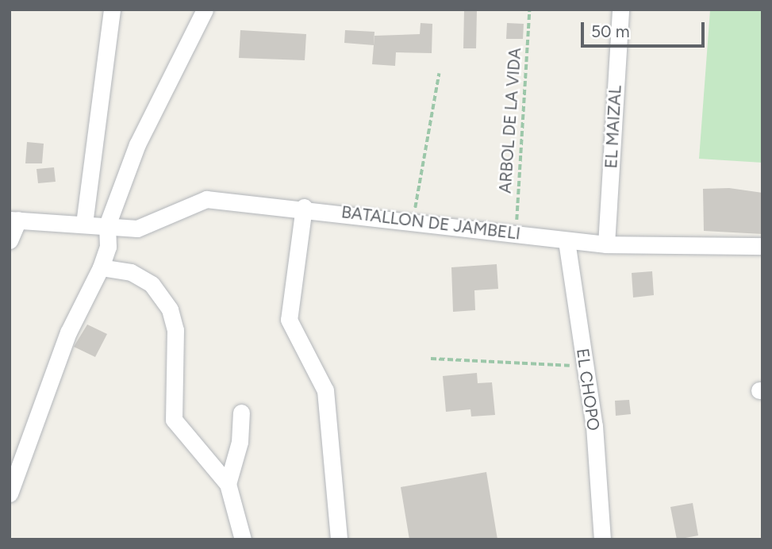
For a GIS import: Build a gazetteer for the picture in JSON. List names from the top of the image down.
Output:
{
  "streets": {
    "street": ["EL MAIZAL", "BATALLON DE JAMBELI", "EL CHOPO"],
    "path": ["ARBOL DE LA VIDA"]
  },
  "crossings": [
    ["ARBOL DE LA VIDA", "BATALLON DE JAMBELI"],
    ["EL MAIZAL", "BATALLON DE JAMBELI"],
    ["BATALLON DE JAMBELI", "EL CHOPO"]
  ],
  "scale_bar": "50 m"
}
